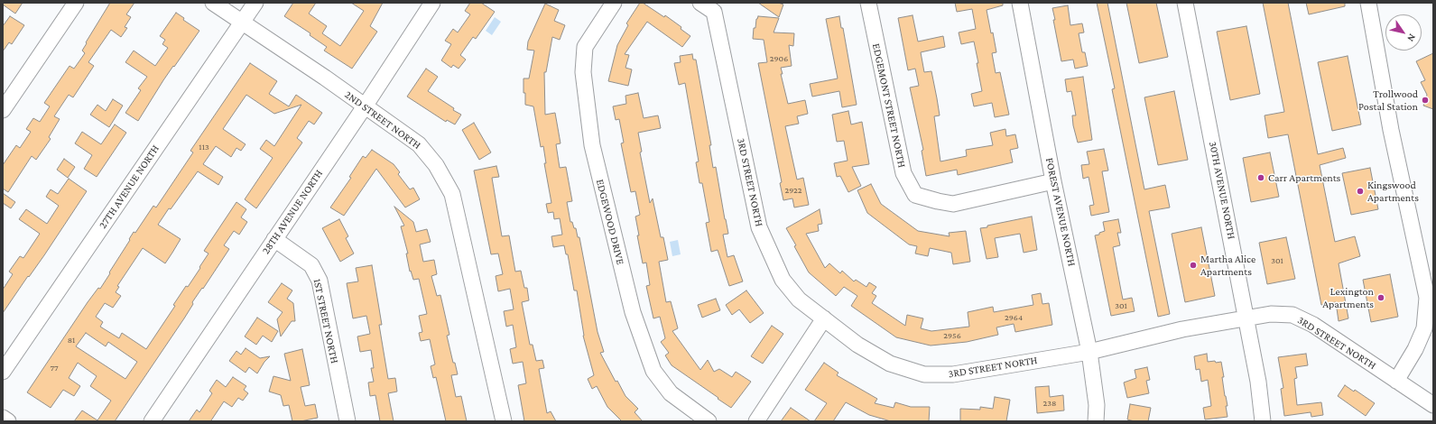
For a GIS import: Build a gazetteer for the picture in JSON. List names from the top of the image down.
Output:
{
  "streets": {
    "street": [
      "EDGEMONT STREET NORTH",
      "2ND STREET NORTH",
      "3RD STREET NORTH",
      "27TH AVENUE NORTH",
      "30TH AVENUE NORTH",
      "28TH AVENUE NORTH",
      "FOREST AVENUE NORTH",
      "EDGEWOOD DRIVE",
      "1ST STREET NORTH"
    ]
  },
  "crossings": [
    ["EDGEMONT STREET NORTH", "FOREST AVENUE NORTH"],
    ["2ND STREET NORTH", "27TH AVENUE NORTH"],
    ["2ND STREET NORTH", "28TH AVENUE NORTH"],
    ["3RD STREET NORTH", "30TH AVENUE NORTH"],
    ["3RD STREET NORTH", "FOREST AVENUE NORTH"],
    ["28TH AVENUE NORTH", "1ST STREET NORTH"]
  ],
  "places": [
    "Trollwood Postal Station",
    "Carr Apartments",
    "Kingswood Apartments",
    "Martha Alice Apartments",
    "Lexington Apartments"
  ],
  "house_numbers": [
    "2906",
    "113",
    "2922",
    "301",
    "301",
    "2964",
    "2956",
    "81",
    "77",
    "238"
  ],
  "north": "bottom right"
}
